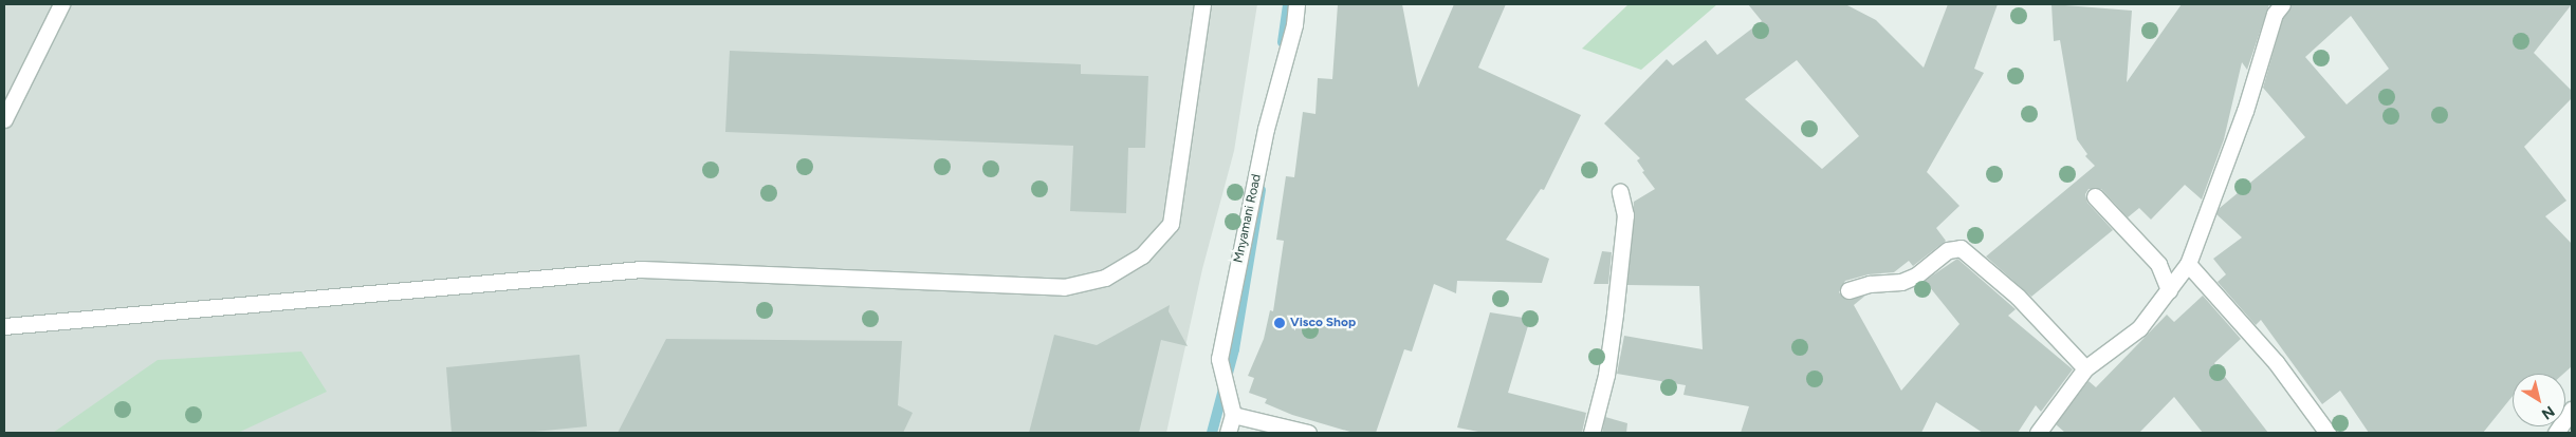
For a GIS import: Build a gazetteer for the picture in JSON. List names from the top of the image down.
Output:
{
  "streets": {
    "street": ["Mnyamani Road"]
  },
  "places": ["Visco Shop"],
  "north": "bottom right"
}
